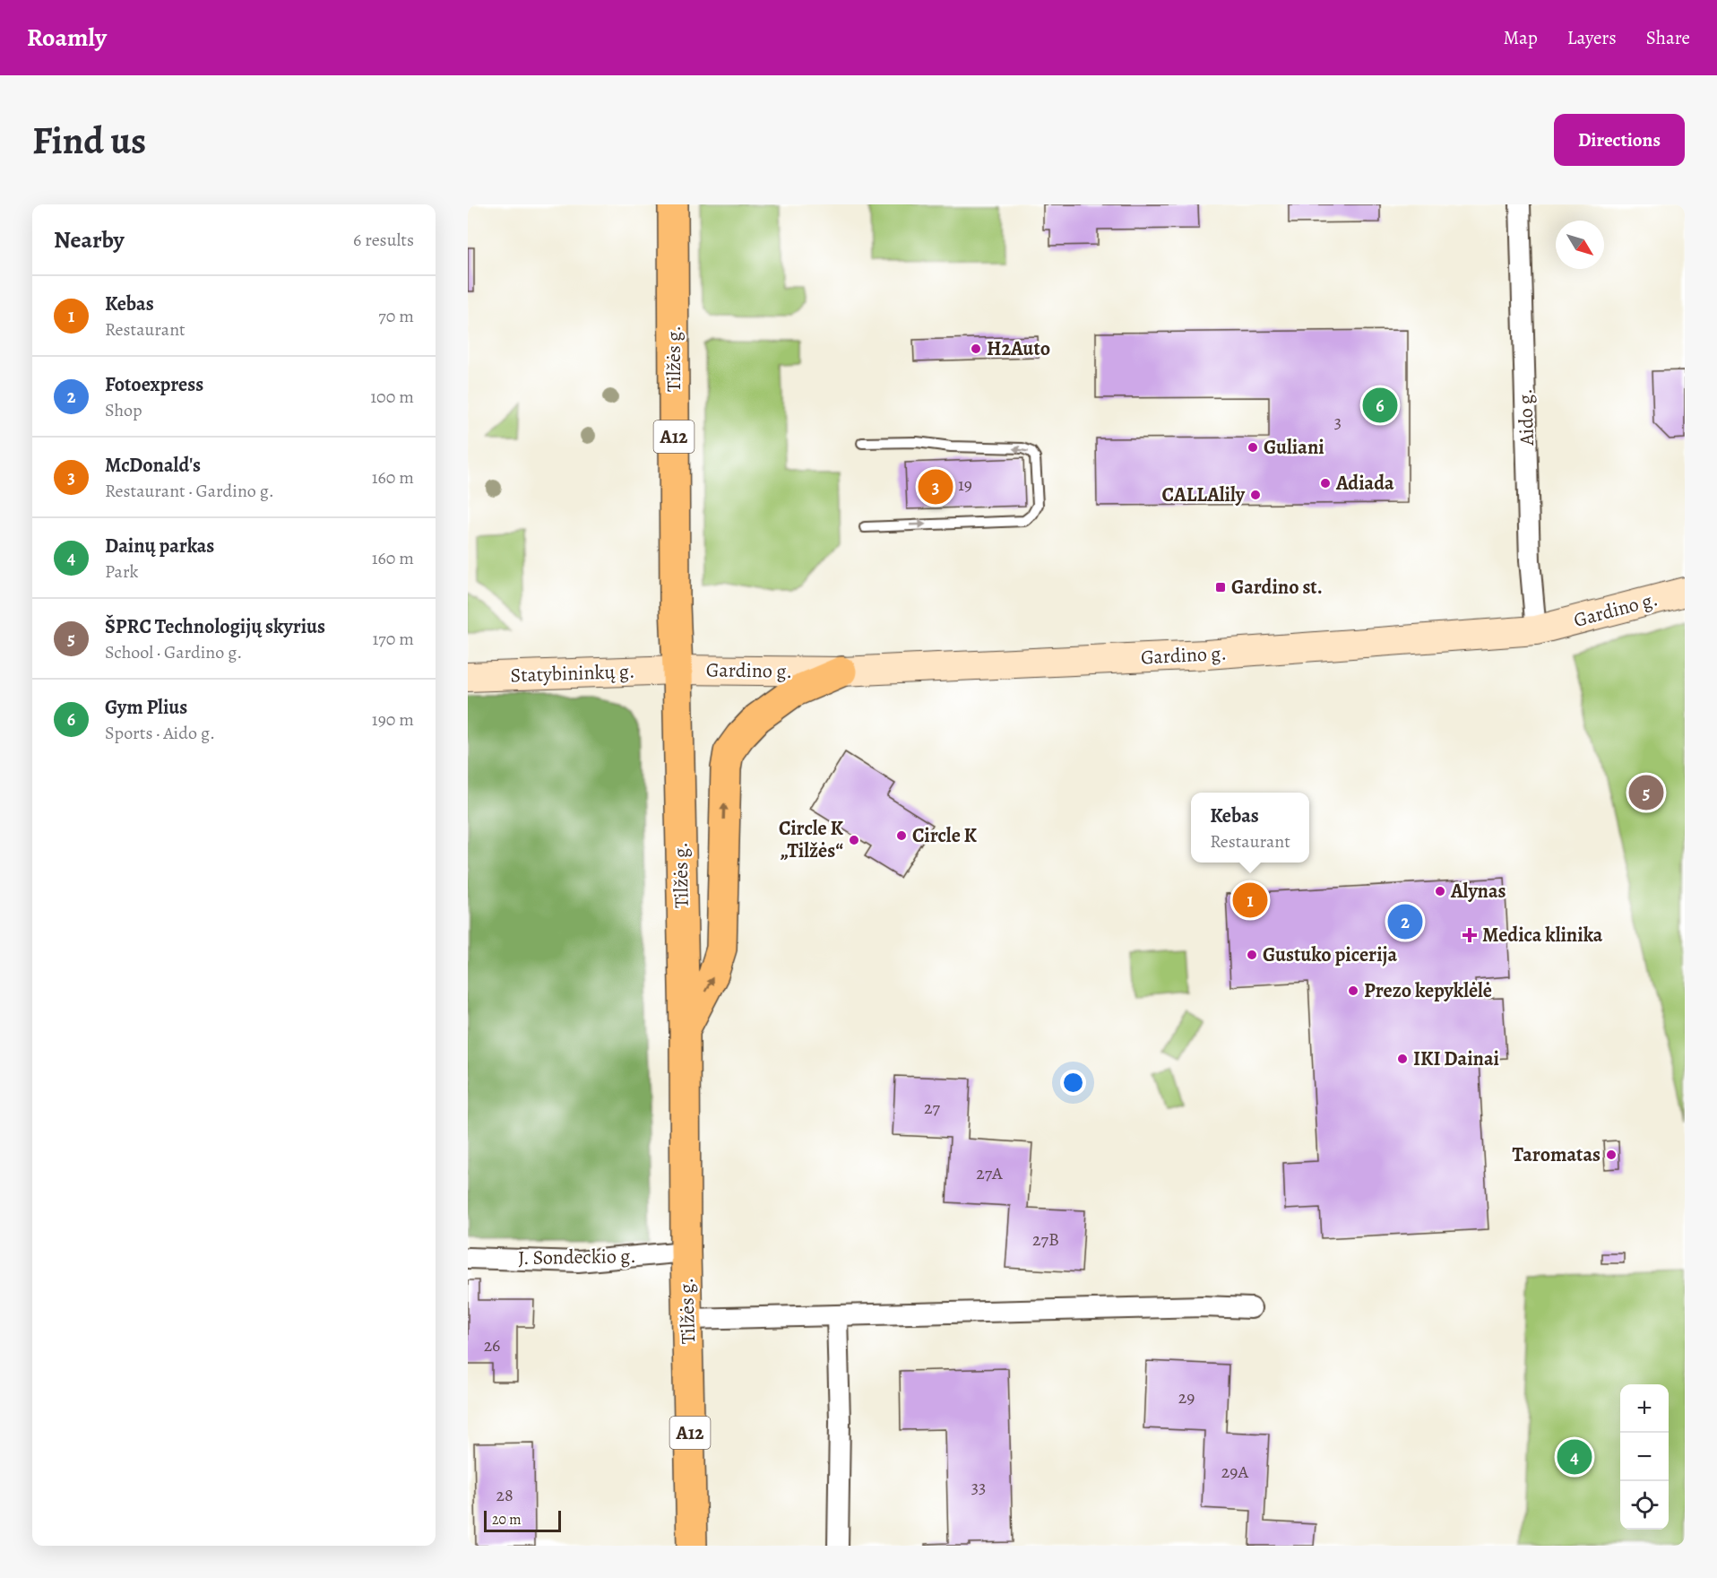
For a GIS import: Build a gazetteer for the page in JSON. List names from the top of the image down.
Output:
{
  "streets": {
    "highway": ["Tilžės g.", "A12"],
    "main road": ["Gardino g.", "Statybininkų g."],
    "street": ["Aido g.", "J. Sondeckio g."]
  },
  "crossings": [
    ["Tilžės g.", "Gardino g."],
    ["Tilžės g.", "Statybininkų g."],
    ["Tilžės g.", "J. Sondeckio g."],
    ["Aido g.", "Gardino g."],
    ["Gardino g.", "Statybininkų g."]
  ],
  "places": {
    "other": [
      "H2Auto",
      "Guliani",
      "Adiada",
      "CALLAlily",
      "Circle K",
      "Circle K „Tilžės“",
      "Alynas",
      "Gustuko picerija",
      "Prezo kepyklėlė",
      "IKI Dainai",
      "Taromatas"
    ],
    "transit": ["Gardino st."],
    "health": ["Medica klinika"]
  },
  "house_numbers": [
    "3",
    "19",
    "27",
    "27A",
    "27B",
    "26",
    "29",
    "29A",
    "33",
    "28"
  ],
  "scale_bar": "20 m",
  "north": "bottom right",
  "page": {
    "header": "Roamly",
    "nav": ["Map", "Layers", "Share"],
    "buttons": "Directions",
    "title": "Find us",
    "heading": ["Nearby", "6 results"],
    "list": [
      {
        "mark": "1",
        "name": "Kebas",
        "note": "Restaurant",
        "value": "70 m"
      },
      {
        "mark": "2",
        "name": "Fotoexpress",
        "note": "Shop",
        "value": "100 m"
      },
      {
        "mark": "3",
        "name": "McDonald's",
        "note": "Restaurant · Gardino g.",
        "value": "160 m"
      },
      {
        "mark": "4",
        "name": "Dainų parkas",
        "note": "Park",
        "value": "160 m"
      },
      {
        "mark": "5",
        "name": "ŠPRC Technologijų skyrius",
        "note": "School · Gardino g.",
        "value": "170 m"
      },
      {
        "mark": "6",
        "name": "Gym Plius",
        "note": "Sports · Aido g.",
        "value": "190 m"
      }
    ],
    "pins": [
      "6",
      "3",
      "5",
      "1",
      "2",
      "4"
    ],
    "popup": ["Kebas", "Restaurant"],
    "map_buttons": ["+", "−"],
    "scale": "20 m"
  }
}
